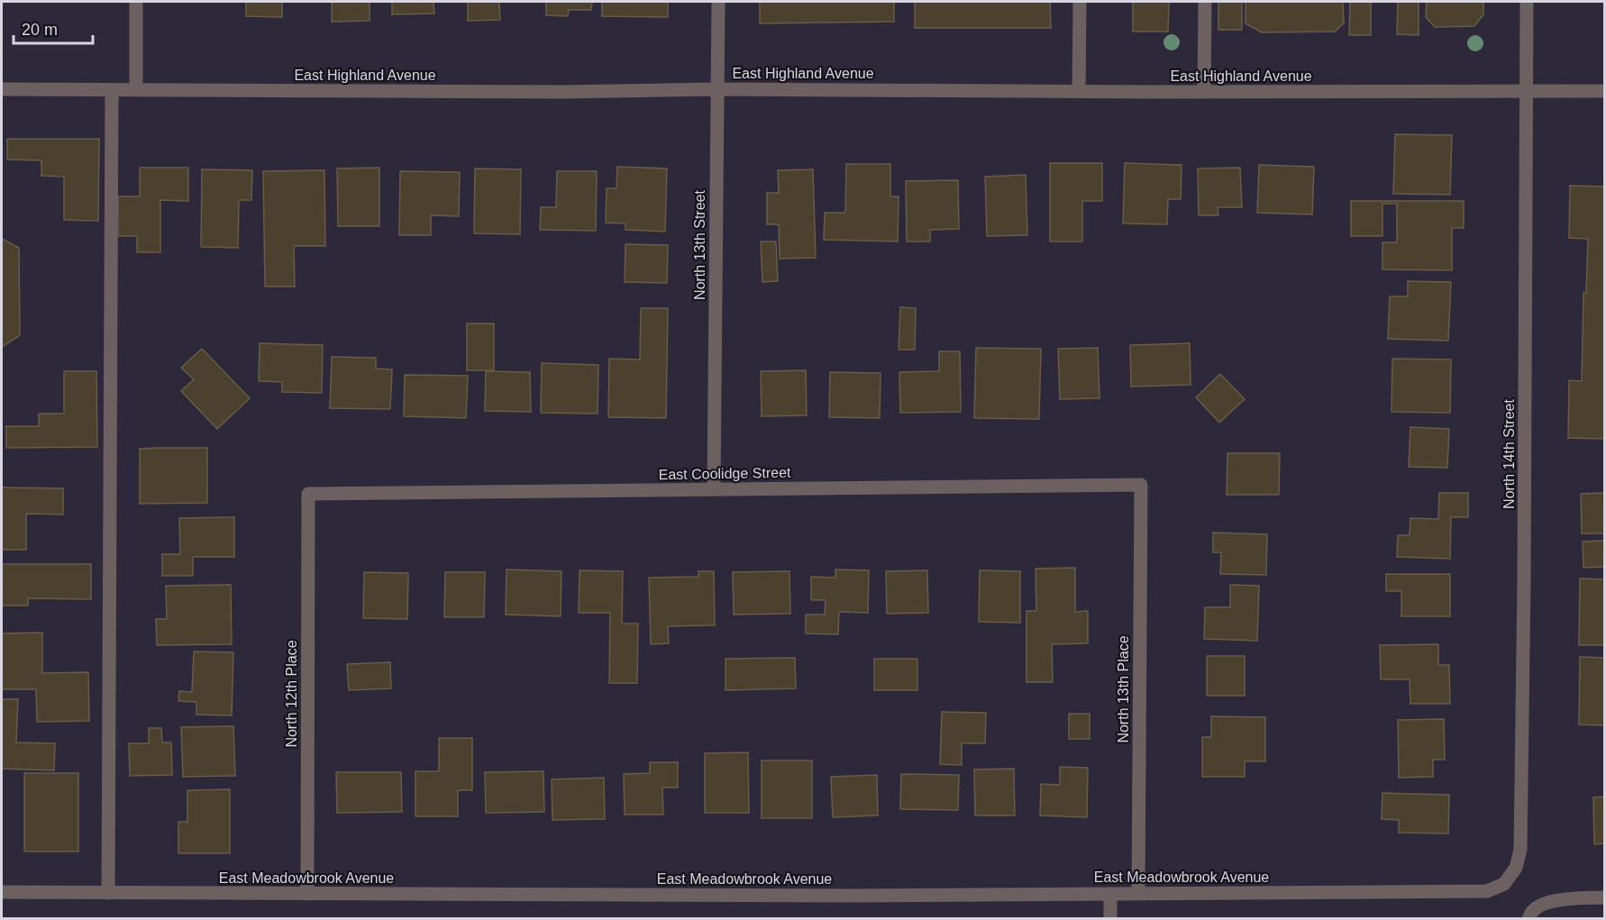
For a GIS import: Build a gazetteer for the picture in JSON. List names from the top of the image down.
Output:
{
  "streets": {
    "street": [
      "East Highland Avenue",
      "North 13th Street",
      "North 14th Street",
      "East Coolidge Street",
      "North 13th Place",
      "North 12th Place",
      "East Meadowbrook Avenue"
    ]
  },
  "crossings": [
    ["East Highland Avenue", "North 13th Street"],
    ["East Highland Avenue", "North 14th Street"],
    ["North 13th Street", "East Coolidge Street"],
    ["North 14th Street", "East Meadowbrook Avenue"],
    ["East Coolidge Street", "North 13th Place"],
    ["East Coolidge Street", "North 12th Place"],
    ["North 13th Place", "East Meadowbrook Avenue"],
    ["North 12th Place", "East Meadowbrook Avenue"]
  ],
  "scale_bar": "20 m"
}
